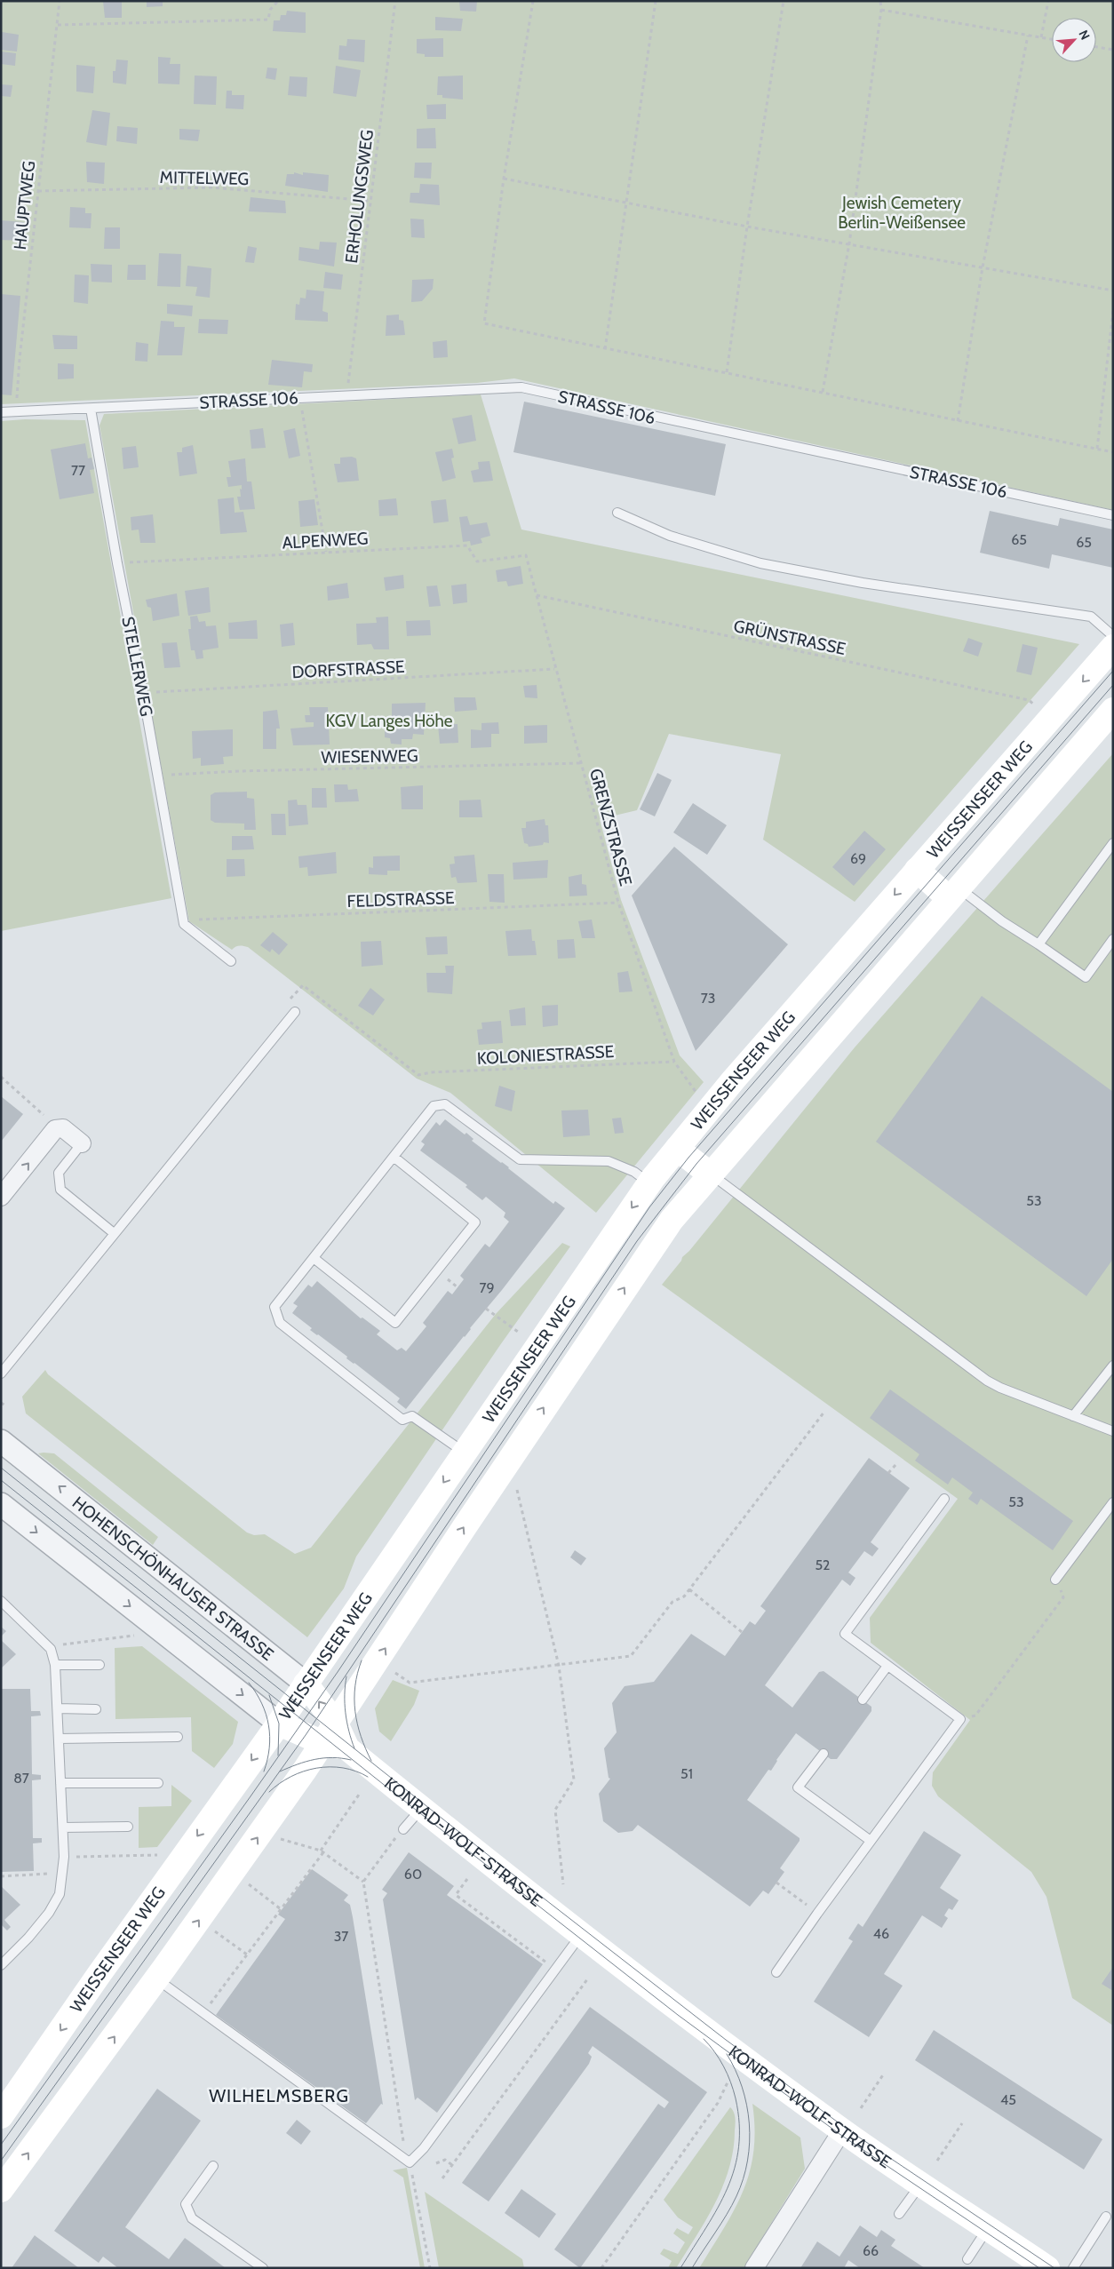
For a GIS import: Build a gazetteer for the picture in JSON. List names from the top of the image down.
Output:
{
  "streets": {
    "main road": ["WEISSENSEER WEG", "HOHENSCHÖNHAUSER STRASSE", "KONRAD-WOLF-STRASSE"],
    "lane": ["STRASSE 106", "STELLERWEG"],
    "path": [
      "MITTELWEG",
      "ERHOLUNGSWEG",
      "HAUPTWEG",
      "ALPENWEG",
      "GRÜNSTRASSE",
      "DORFSTRASSE",
      "WIESENWEG",
      "GRENZSTRASSE",
      "FELDSTRASSE",
      "KOLONIESTRASSE"
    ]
  },
  "crossings": [
    ["MITTELWEG", "ERHOLUNGSWEG"],
    ["MITTELWEG", "HAUPTWEG"],
    ["ERHOLUNGSWEG", "STRASSE 106"],
    ["HAUPTWEG", "STRASSE 106"],
    ["STRASSE 106", "STELLERWEG"],
    ["ALPENWEG", "STELLERWEG"],
    ["ALPENWEG", "GRENZSTRASSE"],
    ["GRÜNSTRASSE", "GRENZSTRASSE"],
    ["STELLERWEG", "DORFSTRASSE"],
    ["STELLERWEG", "WIESENWEG"],
    ["STELLERWEG", "FELDSTRASSE"],
    ["DORFSTRASSE", "GRENZSTRASSE"],
    ["WIESENWEG", "GRENZSTRASSE"],
    ["WEISSENSEER WEG", "HOHENSCHÖNHAUSER STRASSE"],
    ["GRENZSTRASSE", "FELDSTRASSE"],
    ["GRENZSTRASSE", "KOLONIESTRASSE"],
    ["HOHENSCHÖNHAUSER STRASSE", "KONRAD-WOLF-STRASSE"]
  ],
  "one_way": ["HOHENSCHÖNHAUSER STRASSE"],
  "districts": ["WILHELMSBERG"],
  "parks": ["Jewish Cemetery Berlin-Weißensee", "KGV Langes Höhe"],
  "house_numbers": [
    "77",
    "65",
    "65",
    "69",
    "73",
    "53",
    "79",
    "53",
    "52",
    "51",
    "87",
    "60",
    "46",
    "37",
    "45",
    "66"
  ],
  "north": "top right"
}
